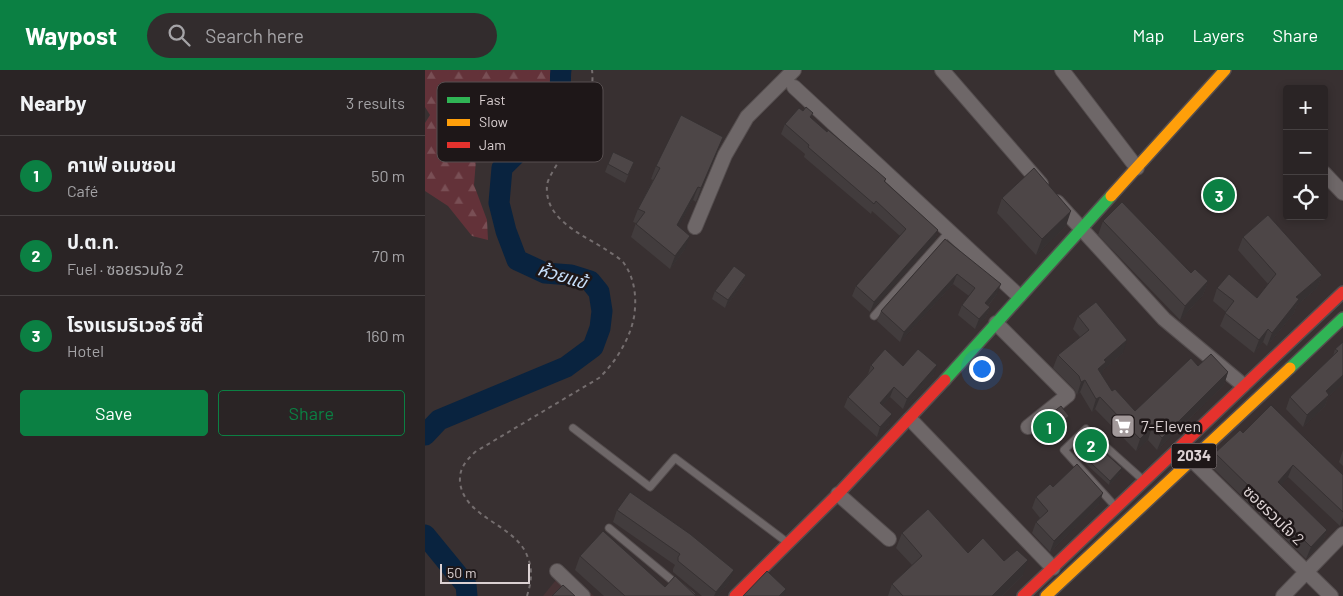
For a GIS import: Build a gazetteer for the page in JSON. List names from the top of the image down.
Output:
{
  "streets": {
    "main road": ["2034"],
    "street": ["ซอยรวมใจ 2"]
  },
  "crossings": [
    ["2034", "ซอยรวมใจ 2"]
  ],
  "water": ["ห้วยแข้"],
  "places": {
    "supermarket": ["7-Eleven"]
  },
  "legend": ["Fast", "Slow", "Jam"],
  "scale_bar": "50 m",
  "page": {
    "header": "Waypost",
    "search": "Search here",
    "nav": ["Map", "Layers", "Share"],
    "heading": ["Nearby", "3 results"],
    "map_buttons": ["+", "−"],
    "list": [
      {
        "mark": "1",
        "name": "คาเฟ่ อเมซอน",
        "note": "Café",
        "value": "50 m"
      },
      {
        "mark": "2",
        "name": "ป.ต.ท.",
        "note": "Fuel · ซอยรวมใจ 2",
        "value": "70 m"
      },
      {
        "mark": "3",
        "name": "โรงแรมริเวอร์ ซิตี้",
        "note": "Hotel",
        "value": "160 m"
      }
    ],
    "pins": ["3", "1", "2"],
    "buttons": ["Save", "Share"],
    "scale": "50 m"
  }
}
